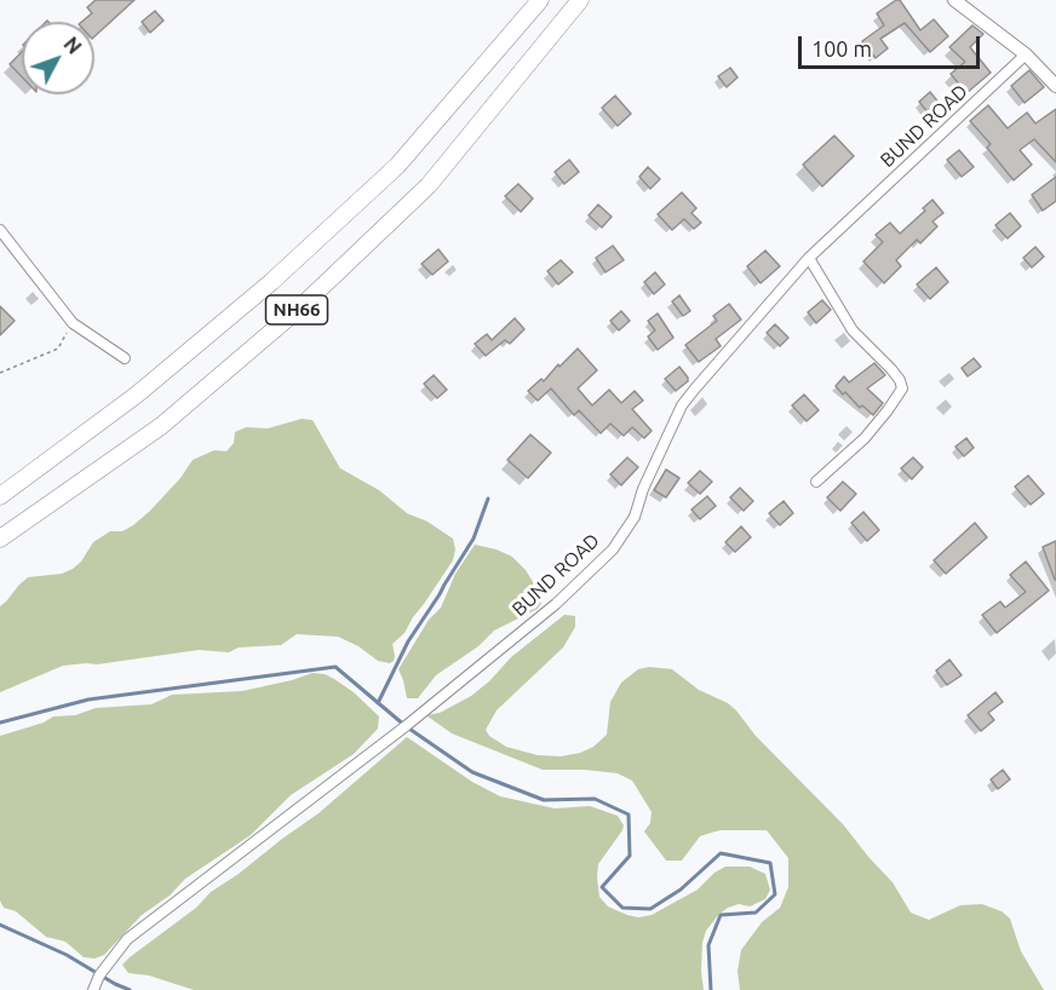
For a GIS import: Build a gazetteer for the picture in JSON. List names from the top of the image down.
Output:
{
  "streets": {
    "highway": ["NH66"],
    "street": ["BUND ROAD"]
  },
  "scale_bar": "100 m",
  "north": "top right"
}
